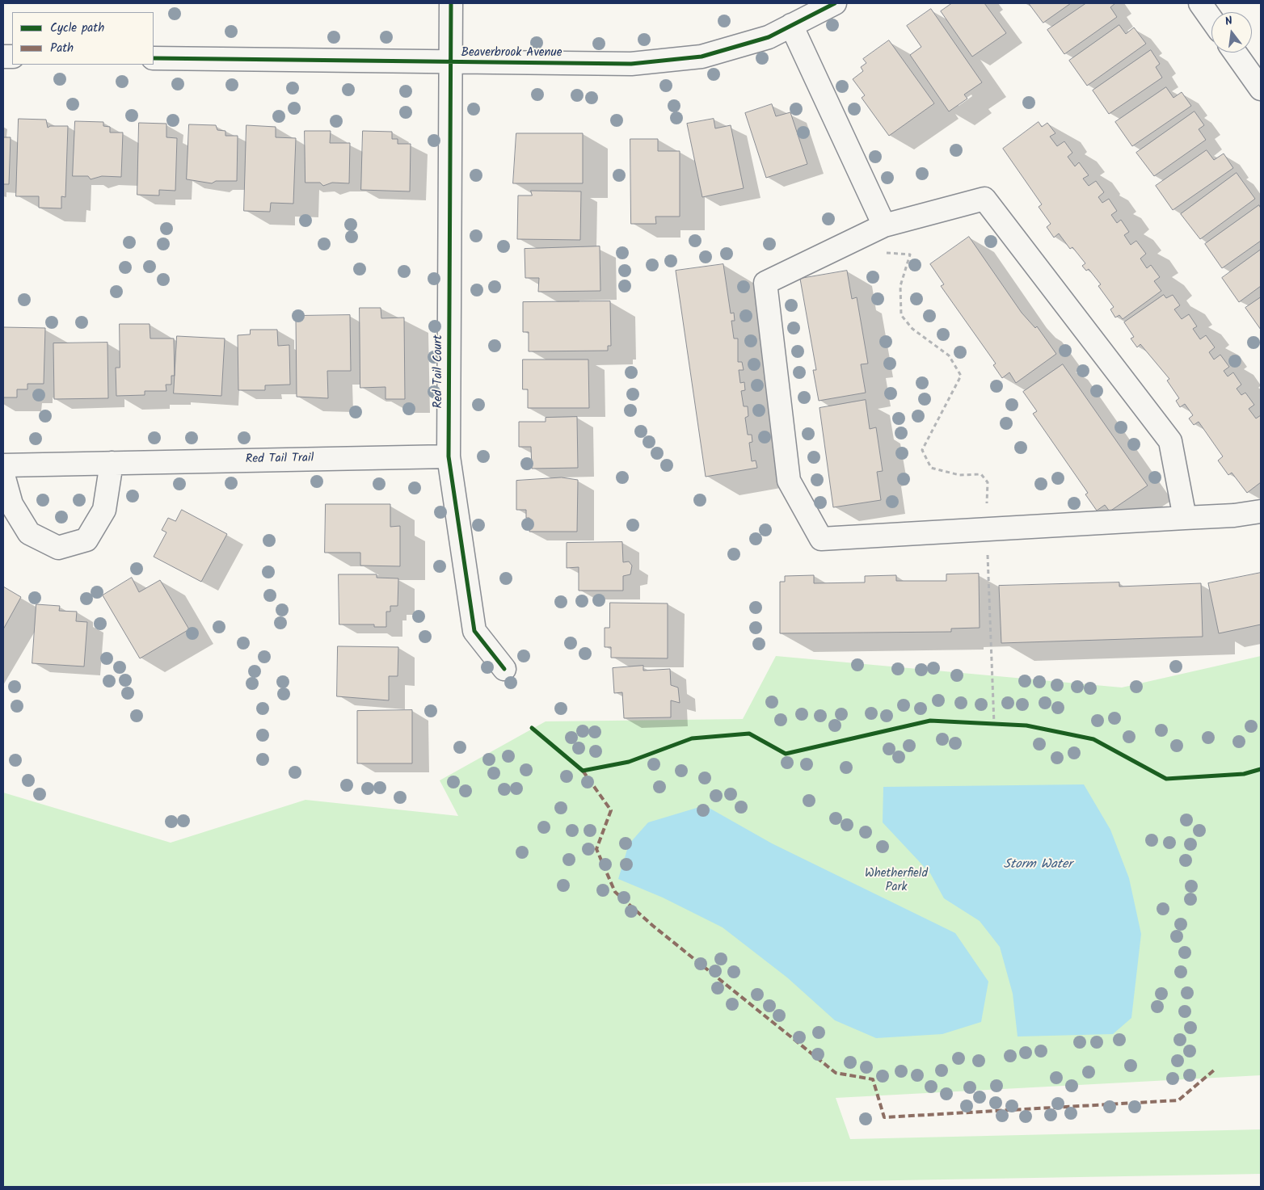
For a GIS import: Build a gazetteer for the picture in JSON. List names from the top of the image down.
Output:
{
  "streets": {
    "street": ["Beaverbrook Avenue", "Red Tail Court", "Red Tail Trail"]
  },
  "crossings": [
    ["Beaverbrook Avenue", "Red Tail Court"],
    ["Red Tail Court", "Red Tail Trail"]
  ],
  "water": ["Storm Water"],
  "parks": ["Whetherfield Park"],
  "legend": ["Cycle path", "Path"],
  "north": "top"
}
